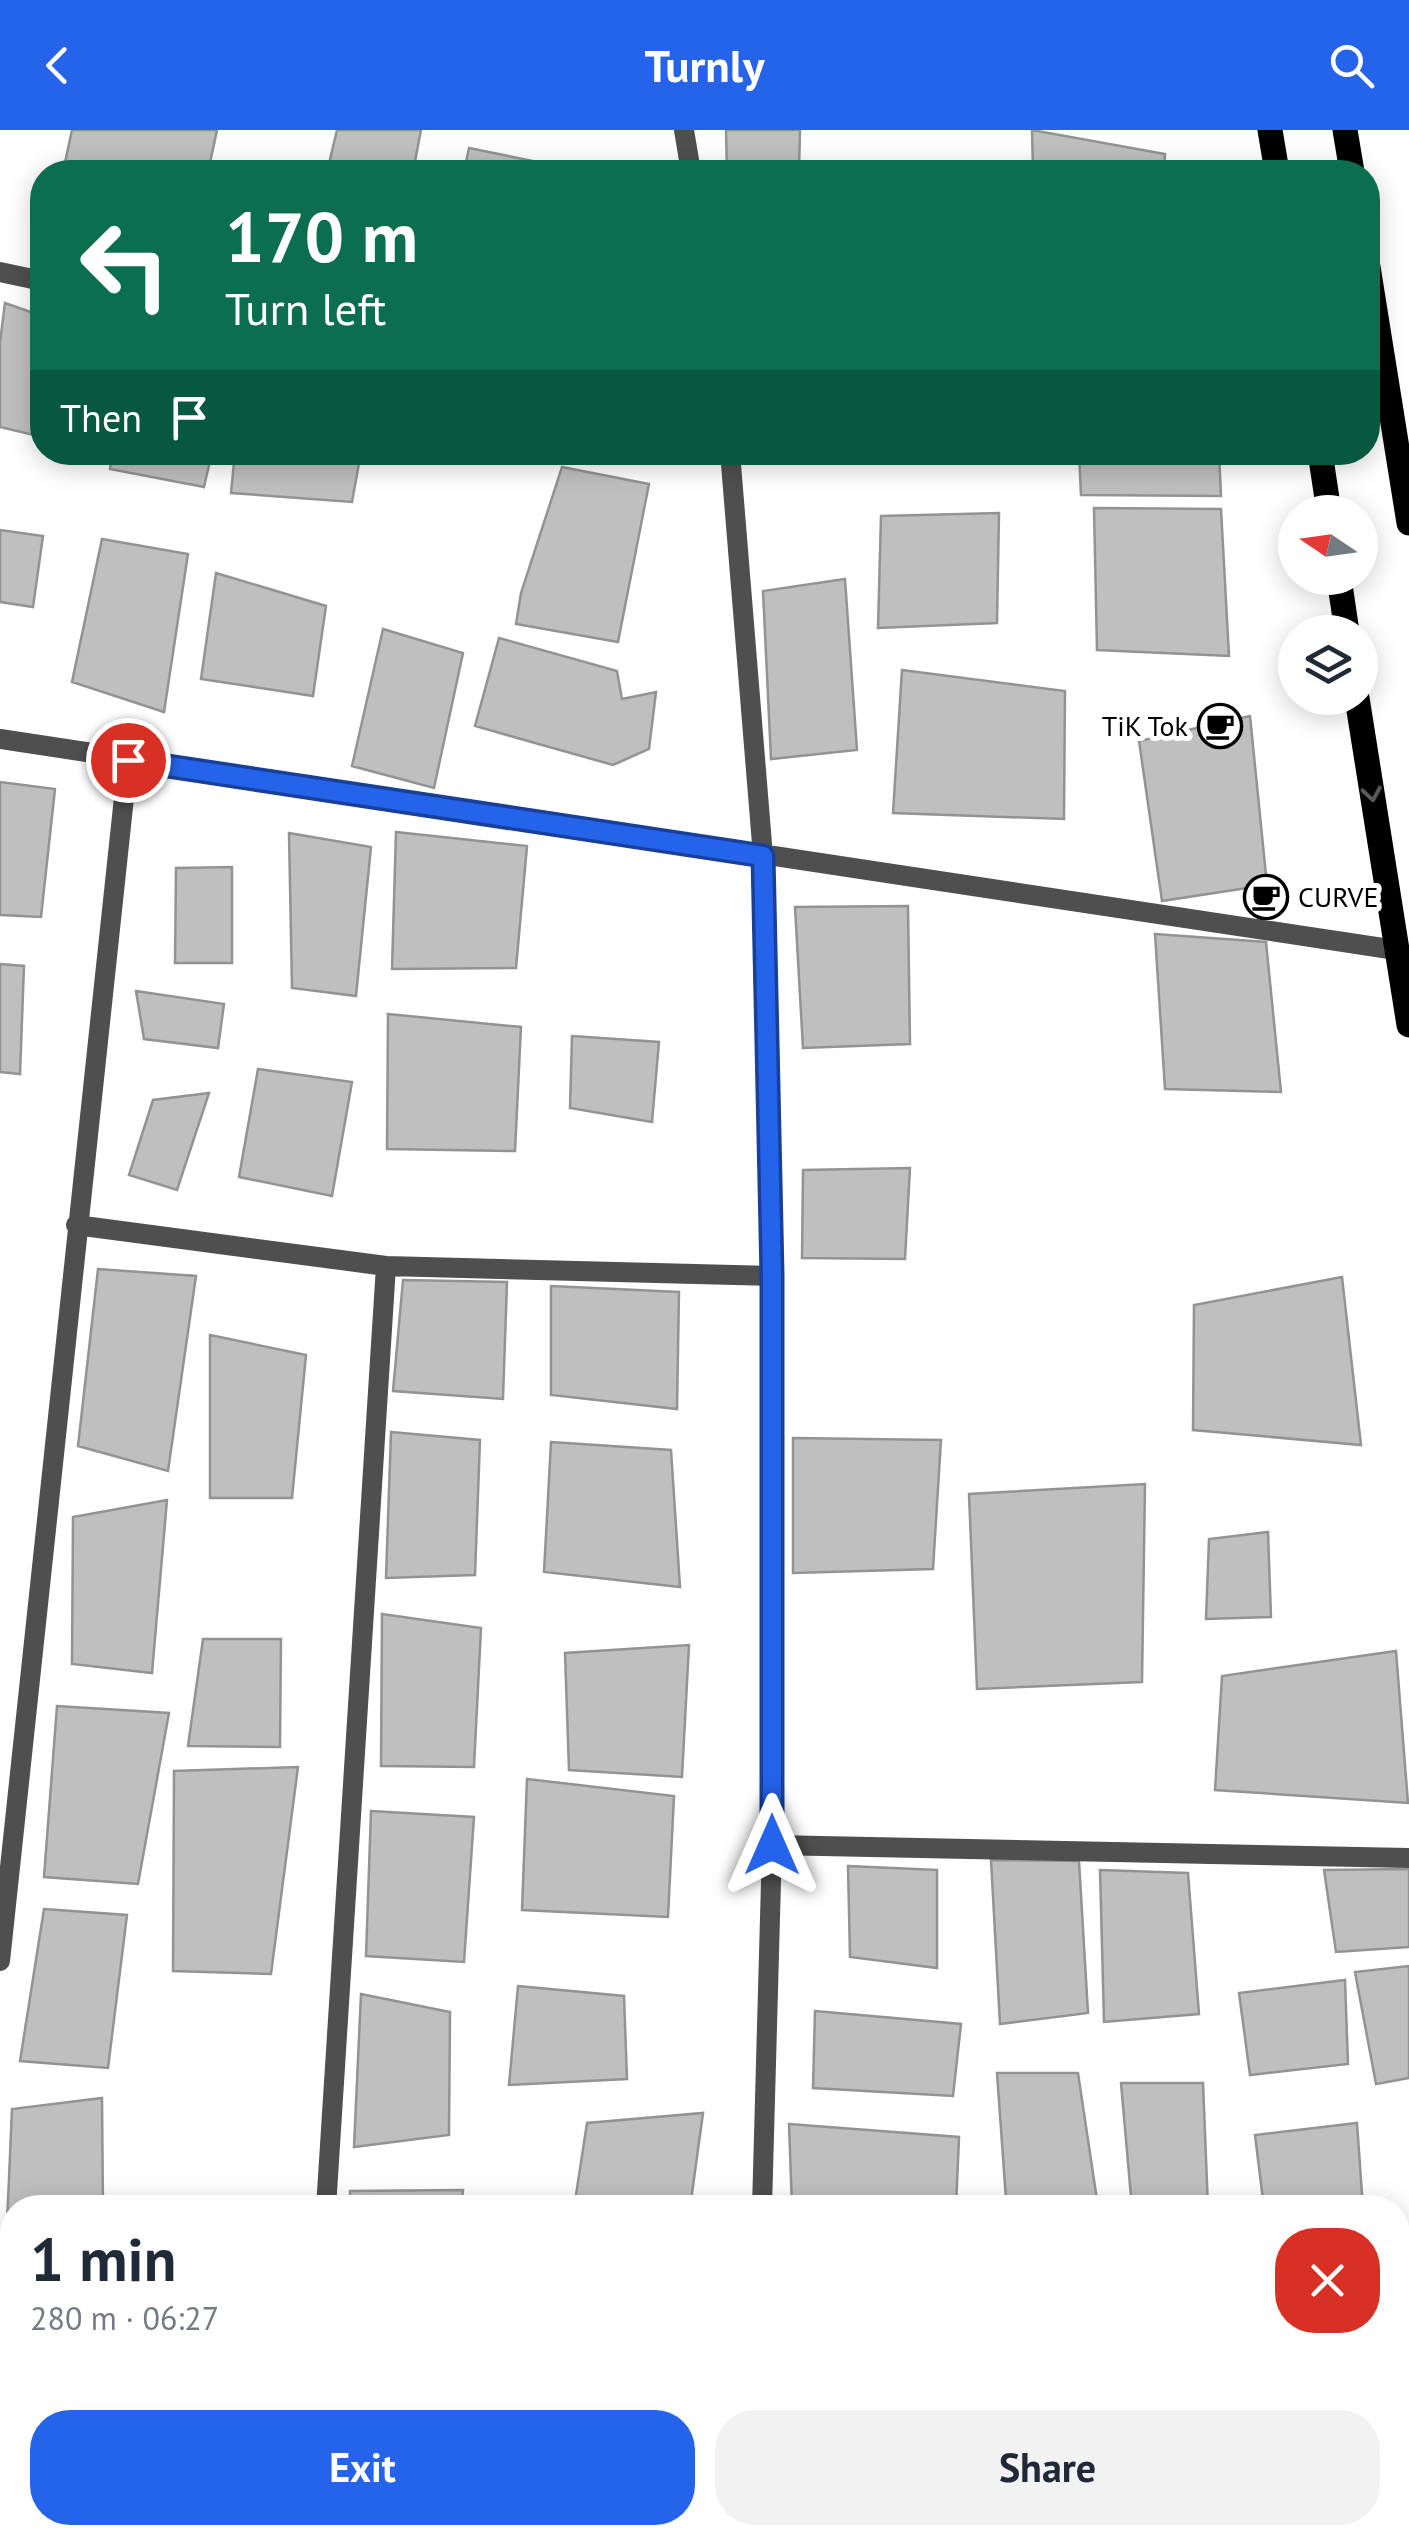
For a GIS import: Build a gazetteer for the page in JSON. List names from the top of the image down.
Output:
{
  "places": {
    "cafe": ["TiK Tok", "CURVE"]
  },
  "north": "left",
  "page": {
    "header": "Turnly",
    "turn": ["170 m", "Turn left"],
    "then": "Then",
    "heading": ["1 min", "280 m · 06:27"],
    "buttons": ["Exit", "Share"]
  }
}
